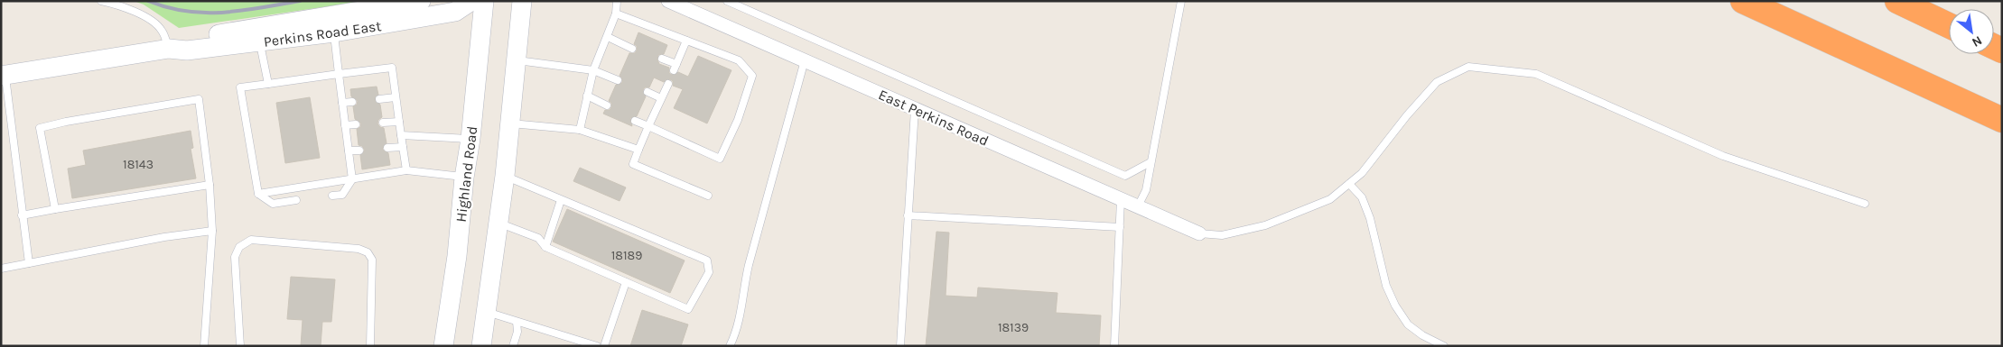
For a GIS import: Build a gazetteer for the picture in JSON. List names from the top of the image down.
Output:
{
  "streets": {
    "street": ["Perkins Road East", "East Perkins Road", "Highland Road"]
  },
  "house_numbers": ["18143", "18189", "18139"],
  "north": "bottom right"
}
